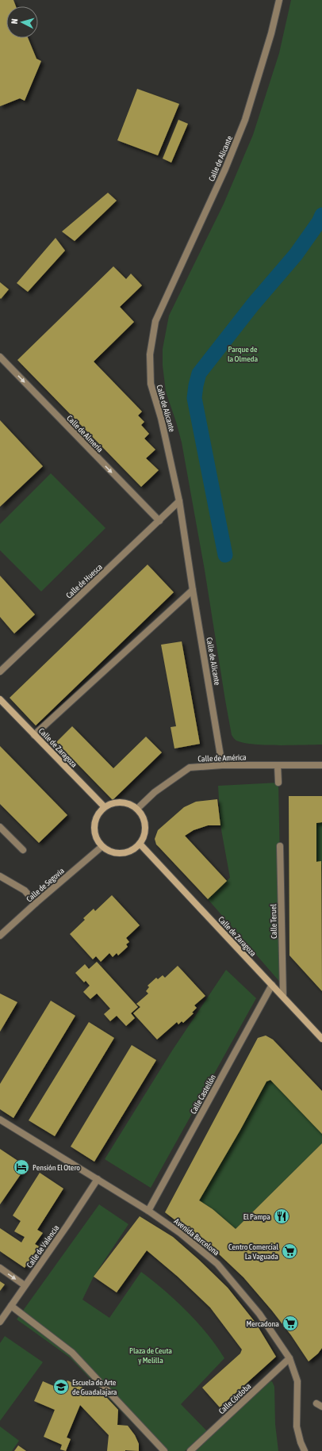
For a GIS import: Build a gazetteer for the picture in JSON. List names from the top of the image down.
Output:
{
  "streets": {
    "street": [
      "Calle de Alicante",
      "Calle de Almería",
      "Calle de Huesca",
      "Calle de Zaragoza",
      "Calle de América",
      "Calle de Segovia",
      "Calle Teruel",
      "Calle Castellón",
      "Avenida Barcelona",
      "Calle de Valencia",
      "Calle Córdoba"
    ]
  },
  "crossings": [
    ["Calle de Alicante", "Calle de Huesca"],
    ["Calle de Alicante", "Calle de América"],
    ["Calle de Almería", "Calle de Huesca"],
    ["Calle de Zaragoza", "Calle de América"],
    ["Calle de Zaragoza", "Calle de Segovia"],
    ["Calle de Zaragoza", "Calle Teruel"],
    ["Calle de Zaragoza", "Calle Castellón"],
    ["Calle de América", "Calle de Segovia"],
    ["Calle Castellón", "Avenida Barcelona"],
    ["Avenida Barcelona", "Calle de Valencia"],
    ["Avenida Barcelona", "Calle Córdoba"]
  ],
  "one_way": ["Calle de Almería"],
  "parks": ["Parque de la Olmeda", "Plaza de Ceuta y Melilla"],
  "places": {
    "hotel": ["Pensión El Otero"],
    "restaurant": ["El Pampa"],
    "supermarket": ["Centro Comercial La Vaguada", "Mercadona"],
    "school or university": ["Escuela de Arte de Guadalajara"]
  },
  "north": "left"
}
